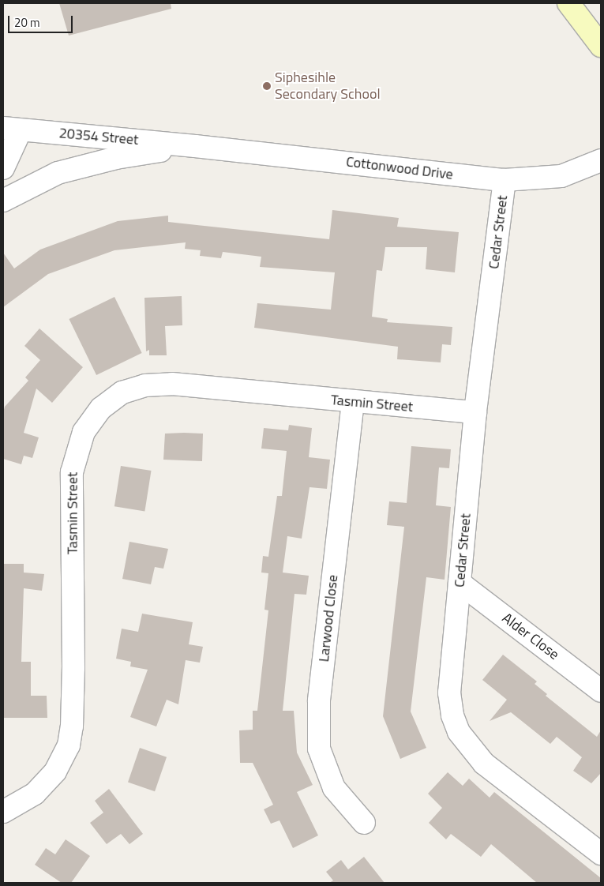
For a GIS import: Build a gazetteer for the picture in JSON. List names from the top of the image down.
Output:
{
  "streets": {
    "street": [
      "20354 Street",
      "Cottonwood Drive",
      "Cedar Street",
      "Tasmin Street",
      "Larwood Close",
      "Alder Close"
    ]
  },
  "crossings": [
    ["20354 Street", "Cottonwood Drive"],
    ["Cottonwood Drive", "Cedar Street"],
    ["Cedar Street", "Tasmin Street"],
    ["Cedar Street", "Alder Close"],
    ["Tasmin Street", "Larwood Close"]
  ],
  "places": ["Siphesihle Secondary School"],
  "scale_bar": "20 m"
}
